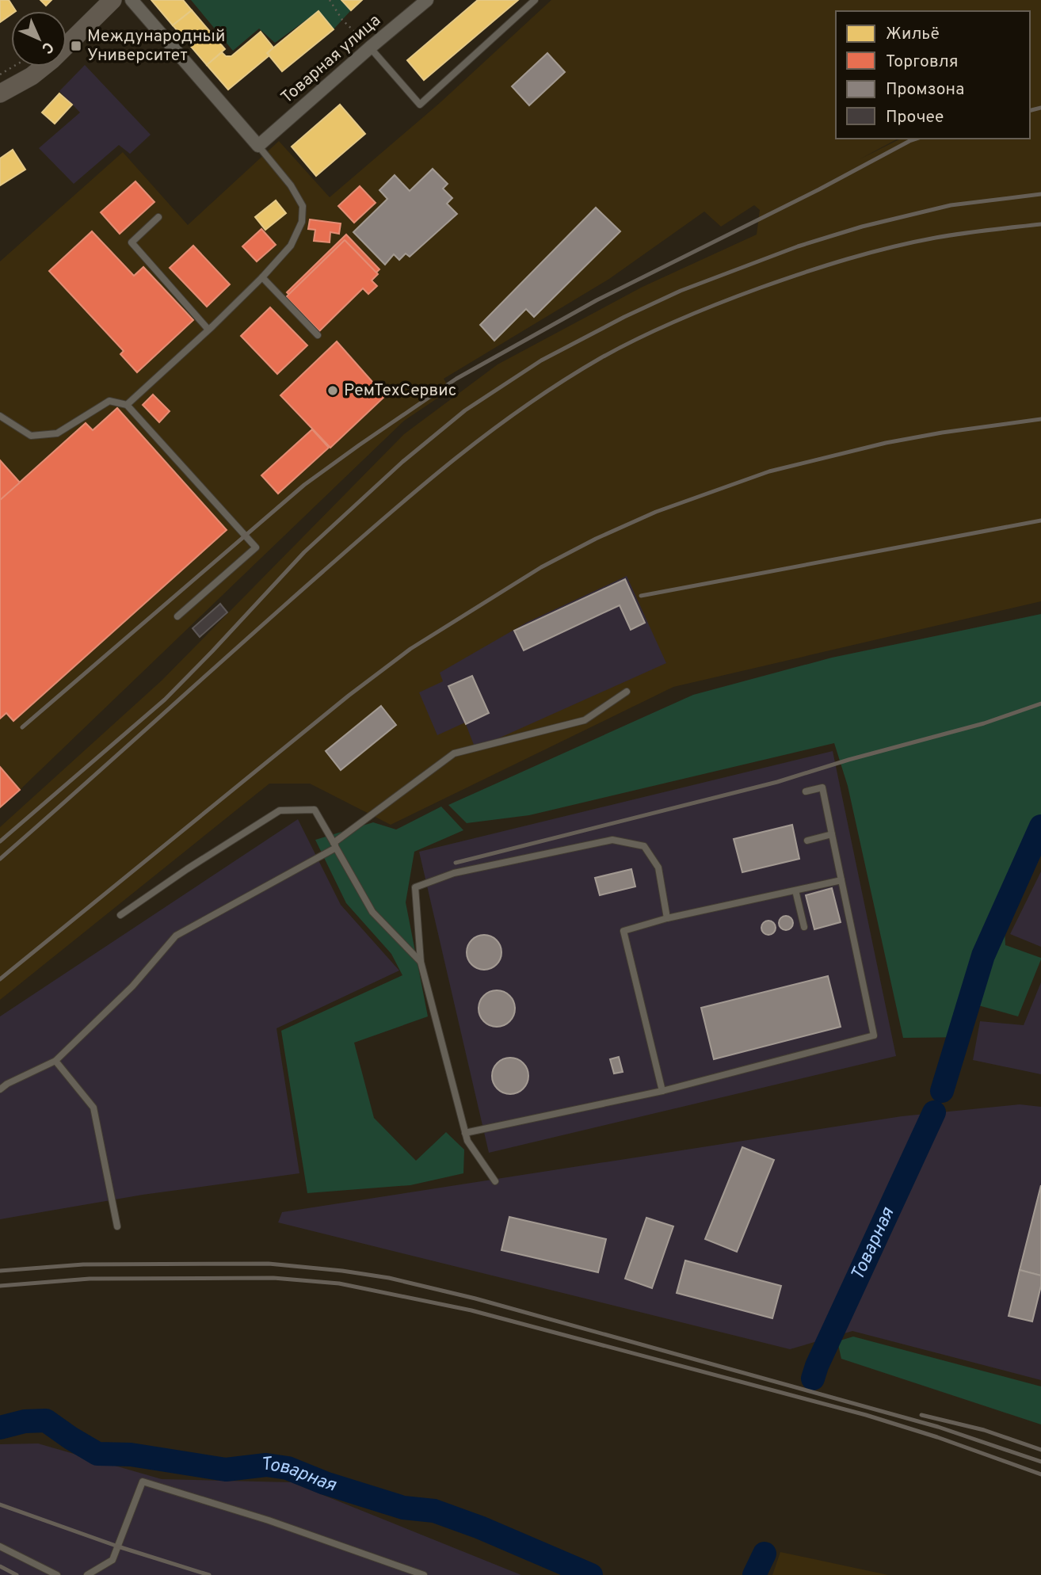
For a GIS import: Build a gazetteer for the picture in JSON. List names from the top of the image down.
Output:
{
  "streets": {
    "street": ["Товарная улица"]
  },
  "water": ["Товарная"],
  "places": {
    "transit": ["Международный Университет"],
    "other": ["РемТехСервис"]
  },
  "legend": [
    "Жильё",
    "Торговля",
    "Промзона",
    "Прочее"
  ],
  "north": "bottom right"
}
